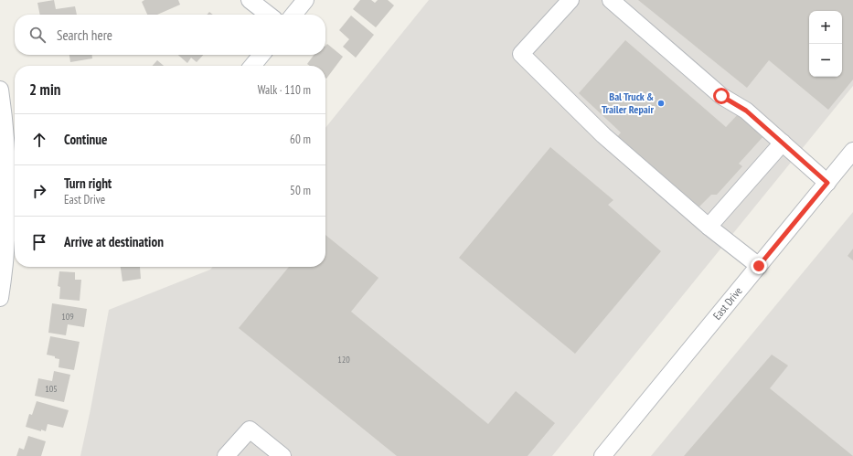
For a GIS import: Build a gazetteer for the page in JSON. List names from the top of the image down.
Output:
{
  "streets": {
    "street": ["East Drive"]
  },
  "places": ["Bal Truck & Trailer Repair"],
  "house_numbers": ["109", "120", "105"],
  "page": {
    "map_buttons": ["+", "−"],
    "search": "Search here",
    "heading": ["2 min", "Walk · 110 m"],
    "list": [
      ["Continue", "60 m"],
      ["Turn right", "East Drive", "50 m"],
      "Arrive at destination"
    ]
  }
}
